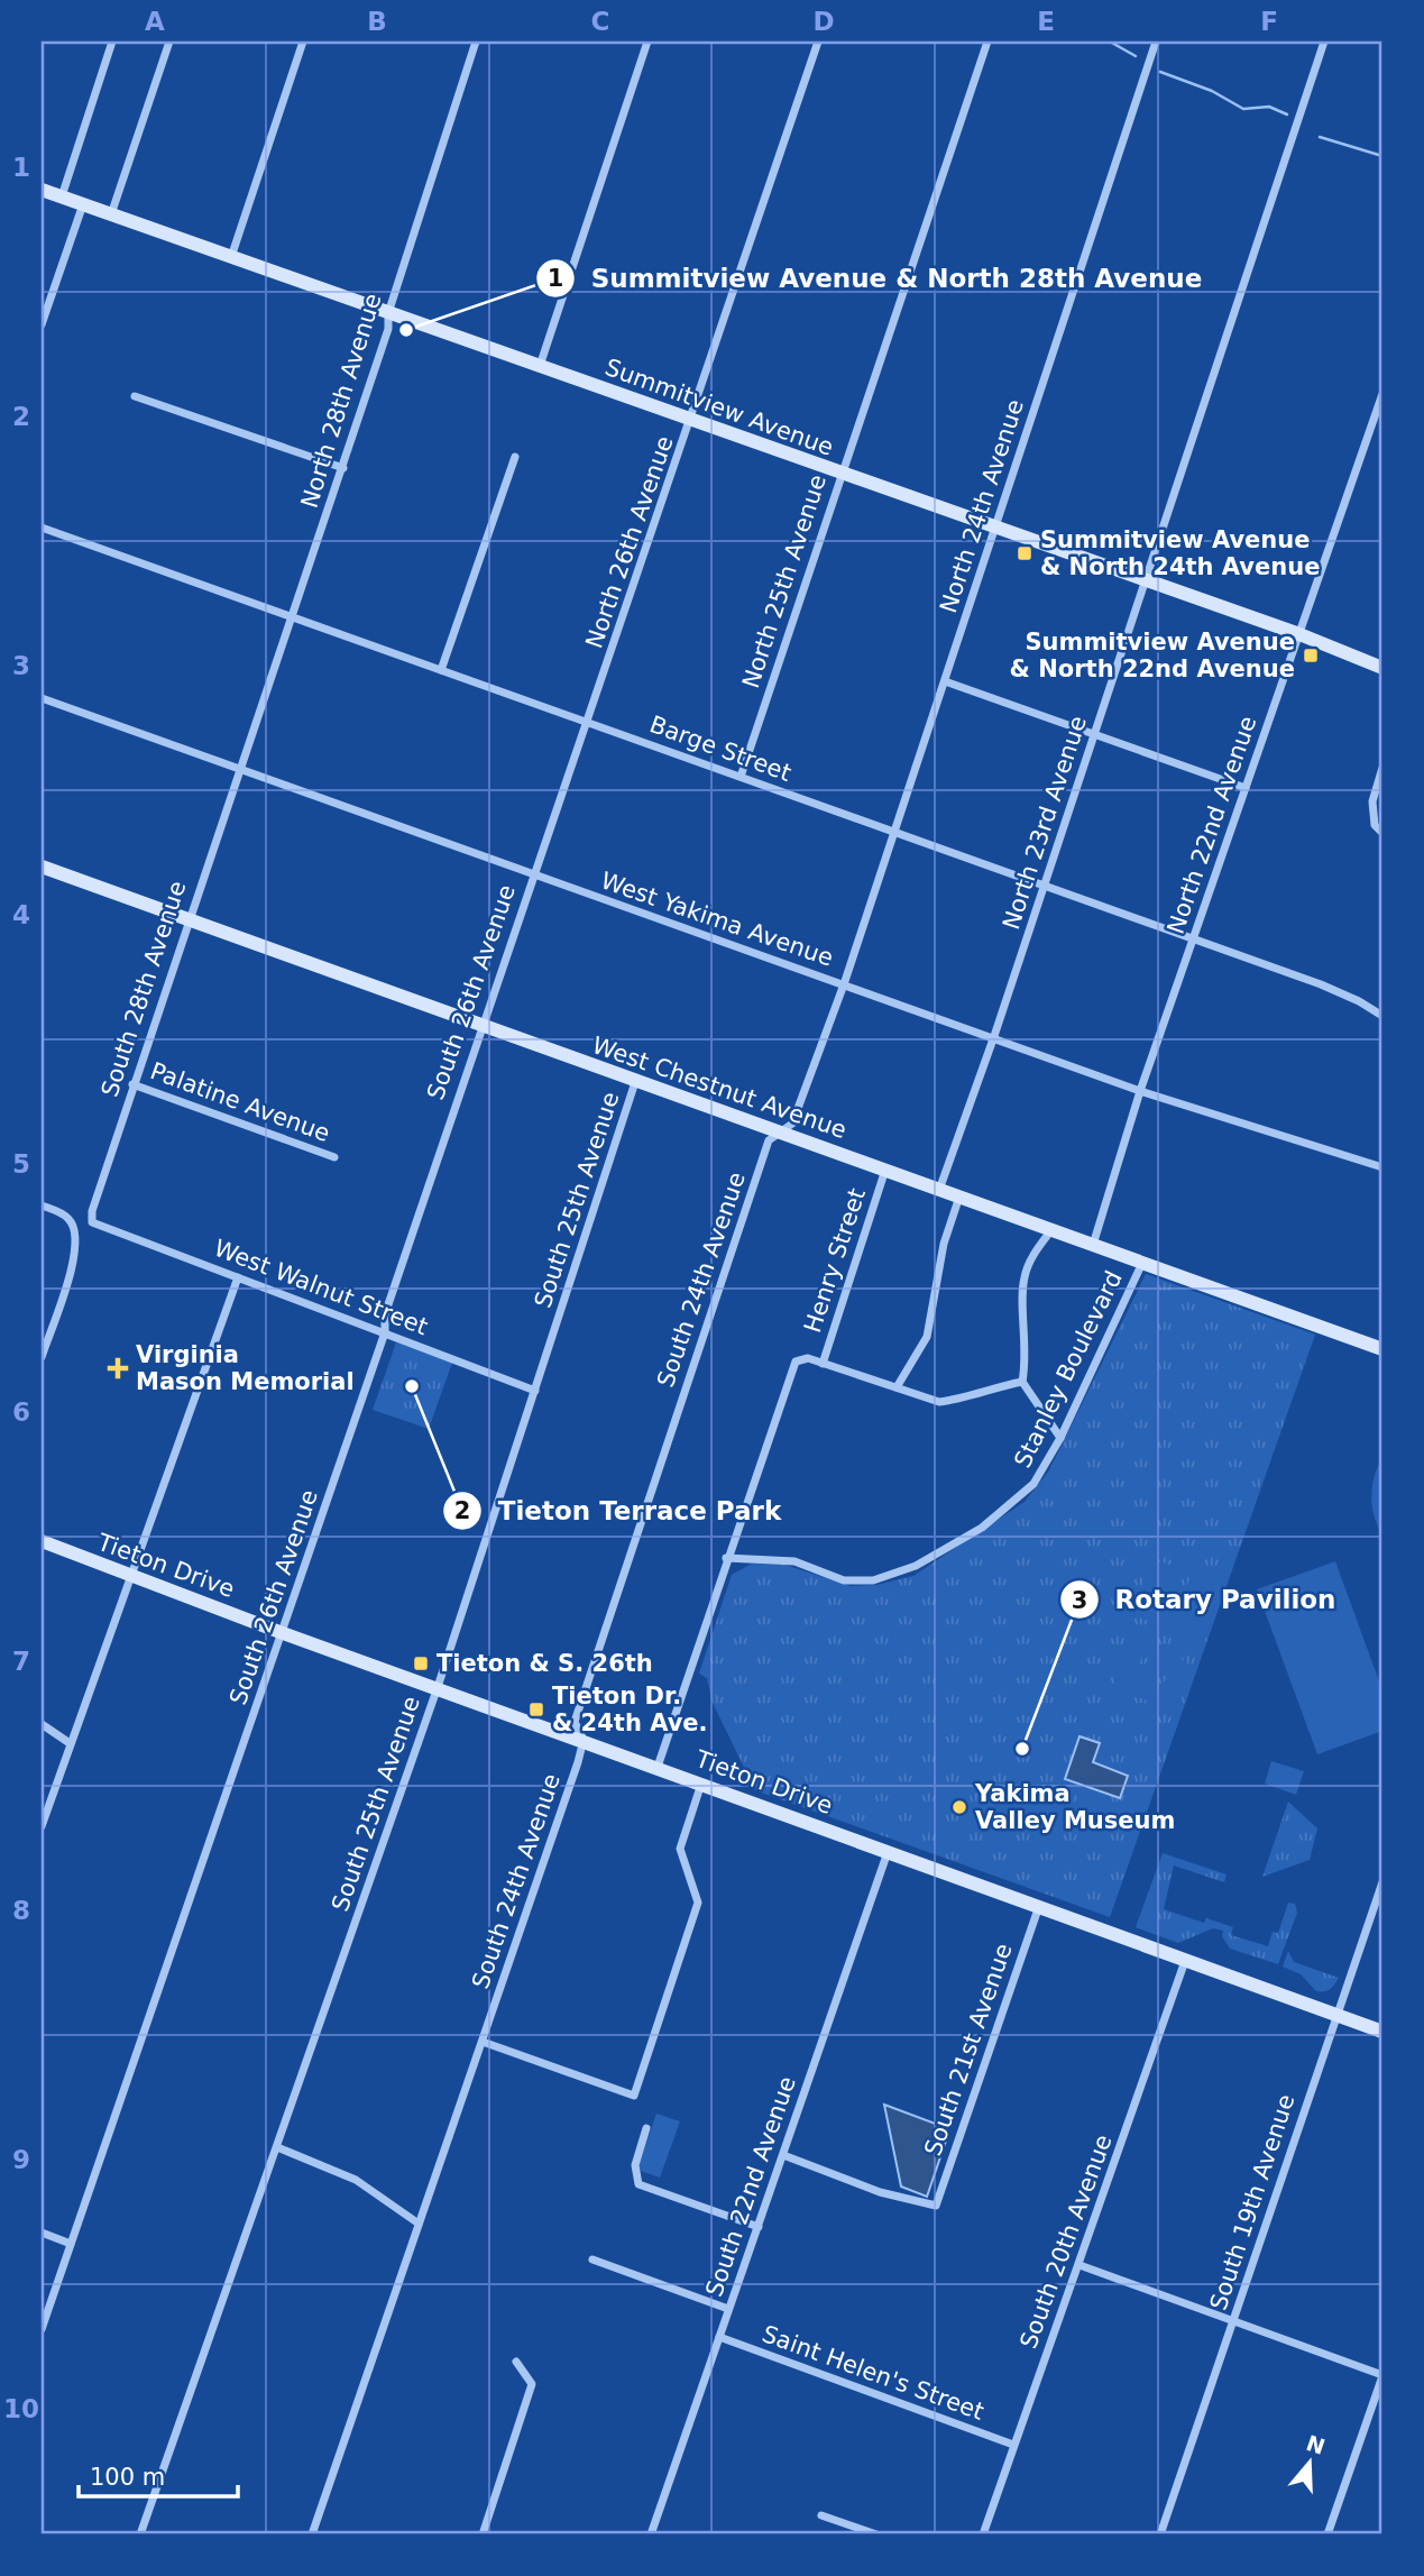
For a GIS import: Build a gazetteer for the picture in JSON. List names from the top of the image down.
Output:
{
  "streets": {
    "main road": ["Summitview Avenue", "West Chestnut Avenue", "Tieton Drive"],
    "street": [
      "North 28th Avenue",
      "North 24th Avenue",
      "North 26th Avenue",
      "North 25th Avenue",
      "Barge Street",
      "North 23rd Avenue",
      "North 22nd Avenue",
      "West Yakima Avenue",
      "South 28th Avenue",
      "South 26th Avenue",
      "Palatine Avenue",
      "South 25th Avenue",
      "Henry Street",
      "South 24th Avenue",
      "West Walnut Street",
      "Stanley Boulevard",
      "South 21st Avenue",
      "South 22nd Avenue",
      "South 19th Avenue",
      "South 20th Avenue",
      "Saint Helen's Street"
    ]
  },
  "crossings": [
    ["North 28th Avenue", "Summitview Avenue"],
    ["North 28th Avenue", "Barge Street"],
    ["North 28th Avenue", "West Yakima Avenue"],
    ["North 28th Avenue", "South 28th Avenue"],
    ["Summitview Avenue", "North 24th Avenue"],
    ["Summitview Avenue", "North 26th Avenue"],
    ["Summitview Avenue", "North 25th Avenue"],
    ["Summitview Avenue", "North 23rd Avenue"],
    ["Summitview Avenue", "North 22nd Avenue"],
    ["North 24th Avenue", "Barge Street"],
    ["North 24th Avenue", "West Yakima Avenue"],
    ["North 24th Avenue", "South 24th Avenue"],
    ["North 26th Avenue", "Barge Street"],
    ["North 26th Avenue", "West Yakima Avenue"],
    ["North 26th Avenue", "South 26th Avenue"],
    ["North 25th Avenue", "Barge Street"],
    ["Barge Street", "North 23rd Avenue"],
    ["Barge Street", "North 22nd Avenue"],
    ["North 23rd Avenue", "West Yakima Avenue"],
    ["North 23rd Avenue", "West Chestnut Avenue"],
    ["North 22nd Avenue", "West Yakima Avenue"],
    ["West Yakima Avenue", "South 28th Avenue"],
    ["West Yakima Avenue", "South 26th Avenue"],
    ["West Yakima Avenue", "South 24th Avenue"],
    ["South 28th Avenue", "West Chestnut Avenue"],
    ["South 28th Avenue", "Palatine Avenue"],
    ["South 28th Avenue", "West Walnut Street"],
    ["South 26th Avenue", "West Chestnut Avenue"],
    ["South 26th Avenue", "West Walnut Street"],
    ["South 26th Avenue", "Tieton Drive"],
    ["West Chestnut Avenue", "South 25th Avenue"],
    ["West Chestnut Avenue", "Henry Street"],
    ["West Chestnut Avenue", "South 24th Avenue"],
    ["West Chestnut Avenue", "Stanley Boulevard"],
    ["South 25th Avenue", "West Walnut Street"],
    ["South 25th Avenue", "Tieton Drive"],
    ["South 24th Avenue", "Tieton Drive"],
    ["Tieton Drive", "South 21st Avenue"],
    ["Tieton Drive", "South 22nd Avenue"],
    ["Tieton Drive", "South 19th Avenue"],
    ["Tieton Drive", "South 20th Avenue"],
    ["South 21st Avenue", "South 22nd Avenue"],
    ["South 22nd Avenue", "Saint Helen's Street"],
    ["South 20th Avenue", "Saint Helen's Street"]
  ],
  "places": {
    "other": [
      "Summitview Avenue & North 28th Avenue",
      "Tieton Terrace Park",
      "Rotary Pavilion",
      "Yakima Valley Museum"
    ],
    "transit": [
      "Summitview Avenue & North 24th Avenue",
      "Summitview Avenue & North 22nd Avenue",
      "Tieton & S. 26th",
      "Tieton Dr. & 24th Ave."
    ],
    "health": ["Virginia Mason Memorial"]
  },
  "scale_bar": "100 m",
  "north": "top",
  "grid": {
    "columns": [
      "A",
      "B",
      "C",
      "D",
      "E",
      "F"
    ],
    "rows": [
      "1",
      "2",
      "3",
      "4",
      "5",
      "6",
      "7",
      "8",
      "9",
      "10"
    ]
  }
}
